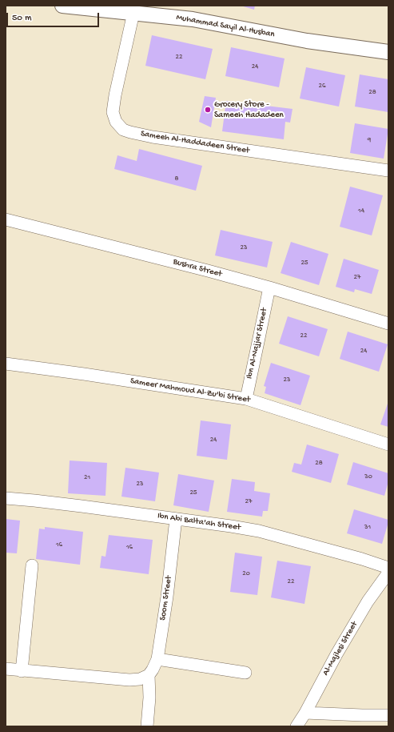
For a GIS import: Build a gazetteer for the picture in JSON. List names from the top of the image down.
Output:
{
  "streets": {
    "street": [
      "Muhammad Sayil Al-Husban",
      "Sameeh Al-Haddadeen Street",
      "Bushra Street",
      "Ibn Al-Najjar Street",
      "Sameer Mahmoud Al-Zu'bi Street",
      "Ibn Abi Balta'ah Street",
      "Soom Street",
      "Al-Majlesi Street"
    ]
  },
  "crossings": [
    ["Muhammad Sayil Al-Husban", "Sameeh Al-Haddadeen Street"],
    ["Bushra Street", "Ibn Al-Najjar Street"],
    ["Ibn Al-Najjar Street", "Sameer Mahmoud Al-Zu'bi Street"],
    ["Ibn Abi Balta'ah Street", "Soom Street"]
  ],
  "places": ["Grocery Store - Sameeh Hadadeen"],
  "house_numbers": [
    "22",
    "24",
    "26",
    "28",
    "9",
    "8",
    "14",
    "23",
    "25",
    "27",
    "22",
    "24",
    "23",
    "24",
    "28",
    "30",
    "21",
    "23",
    "25",
    "27",
    "31",
    "16",
    "16",
    "20",
    "22"
  ],
  "scale_bar": "50 m"
}
